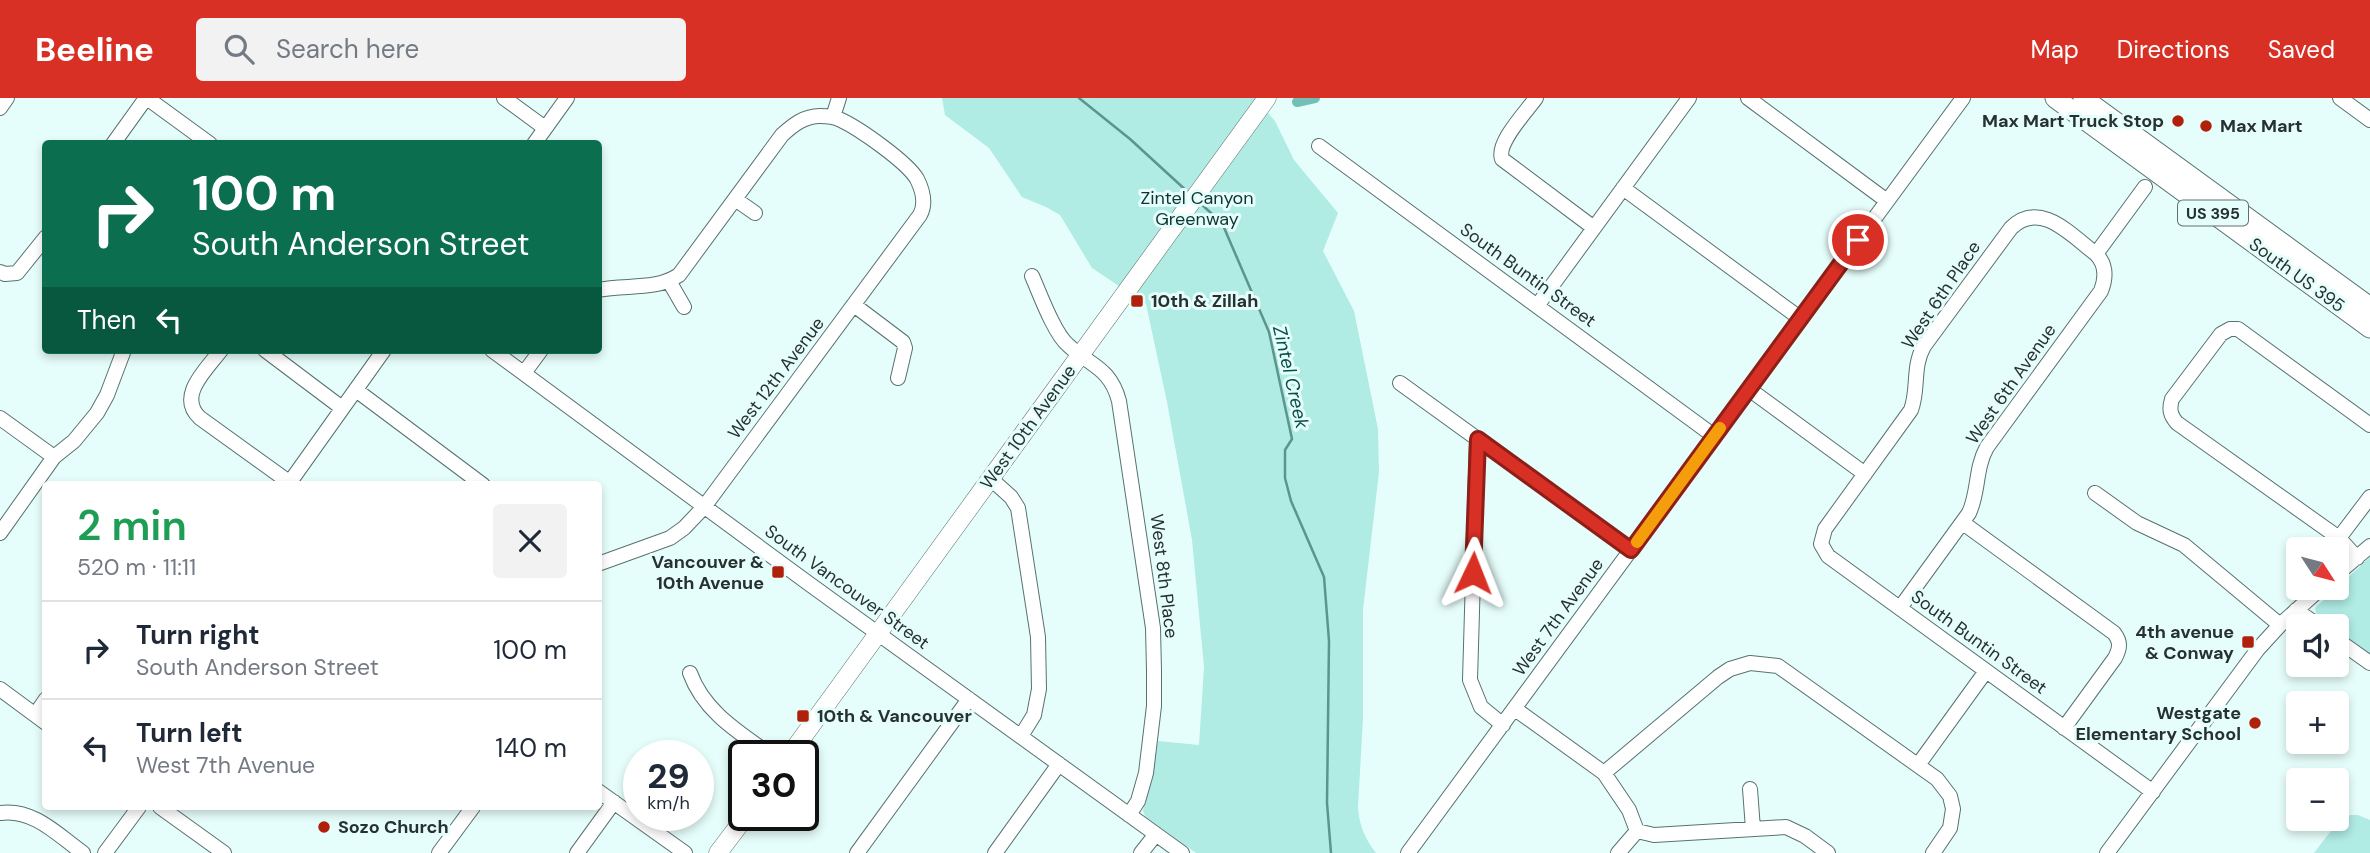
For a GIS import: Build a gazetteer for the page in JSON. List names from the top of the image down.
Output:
{
  "streets": {
    "highway": ["US 395", "South US 395"],
    "main road": ["West 10th Avenue"],
    "street": [
      "South Buntin Street",
      "West 6th Place",
      "West 12th Avenue",
      "West 6th Avenue",
      "West 8th Place",
      "South Vancouver Street",
      "West 7th Avenue"
    ]
  },
  "crossings": [
    ["South Buntin Street", "West 6th Place"],
    ["South Buntin Street", "West 6th Avenue"],
    ["South Buntin Street", "West 7th Avenue"],
    ["West 6th Place", "West 6th Avenue"],
    ["West 12th Avenue", "South Vancouver Street"],
    ["West 10th Avenue", "West 8th Place"],
    ["West 10th Avenue", "South Vancouver Street"],
    ["West 8th Place", "South Vancouver Street"]
  ],
  "water": ["Zintel Creek"],
  "parks": ["Zintel Canyon Greenway"],
  "places": {
    "other": [
      "Max Mart Truck Stop",
      "Max Mart",
      "Westgate Elementary School",
      "Sozo Church"
    ],
    "transit": [
      "10th & Zillah",
      "Vancouver & 10th Avenue",
      "4th avenue & Conway",
      "10th & Vancouver"
    ]
  },
  "north": "bottom right",
  "page": {
    "header": "Beeline",
    "search": "Search here",
    "nav": ["Map", "Directions", "Saved"],
    "turn": ["100 m", "South Anderson Street"],
    "then": "Then",
    "heading": ["2 min", "520 m · 11:11"],
    "map_buttons": ["+", "−"],
    "list": [
      {
        "name": "Turn right",
        "note": "South Anderson Street",
        "value": "100 m"
      },
      {
        "name": "Turn left",
        "note": "West 7th Avenue",
        "value": "140 m"
      }
    ],
    "speed": "29 km/h",
    "limit": "30"
  }
}
